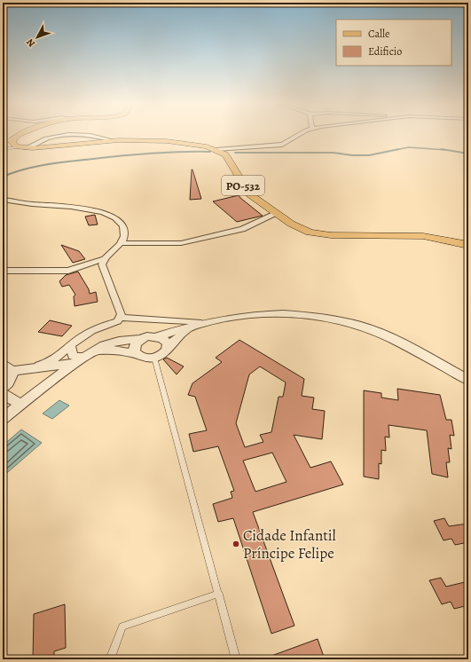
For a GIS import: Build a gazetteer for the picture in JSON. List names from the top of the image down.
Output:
{
  "streets": {
    "main road": ["PO-532"]
  },
  "places": ["Cidade Infantil Príncipe Felipe"],
  "legend": ["Calle", "Edificio"],
  "north": "bottom left"
}
